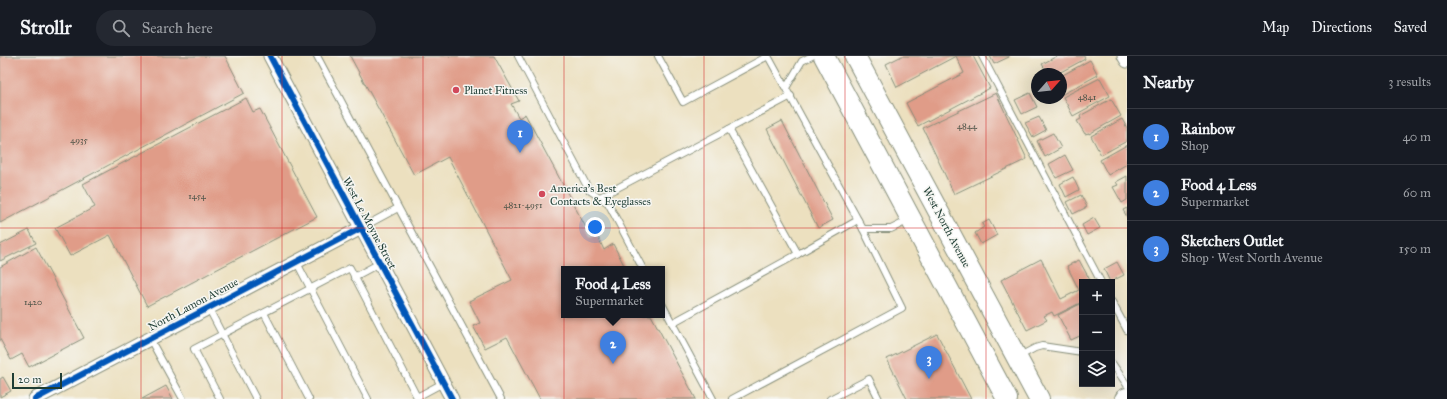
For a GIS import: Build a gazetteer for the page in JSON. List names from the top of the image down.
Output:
{
  "streets": {
    "main road": ["West North Avenue"],
    "street": ["West Le Moyne Street", "North Lamon Avenue"]
  },
  "crossings": [
    ["West Le Moyne Street", "North Lamon Avenue"]
  ],
  "places": ["Planet Fitness", "America's Best Contacts & Eyeglasses"],
  "house_numbers": [
    "4841",
    "4844",
    "4935",
    "1454",
    "4821-4951",
    "1420"
  ],
  "scale_bar": "20 m",
  "north": "top right",
  "page": {
    "header": "Strollr",
    "search": "Search here",
    "nav": ["Map", "Directions", "Saved"],
    "heading": ["Nearby", "3 results"],
    "list": [
      {
        "mark": "1",
        "name": "Rainbow",
        "note": "Shop",
        "value": "40 m"
      },
      {
        "mark": "2",
        "name": "Food 4 Less",
        "note": "Supermarket",
        "value": "60 m"
      },
      {
        "mark": "3",
        "name": "Sketchers Outlet",
        "note": "Shop · West North Avenue",
        "value": "150 m"
      }
    ],
    "pins": ["1", "2", "3"],
    "popup": ["Food 4 Less", "Supermarket"],
    "map_buttons": ["+", "−"],
    "scale": "20 m"
  }
}
